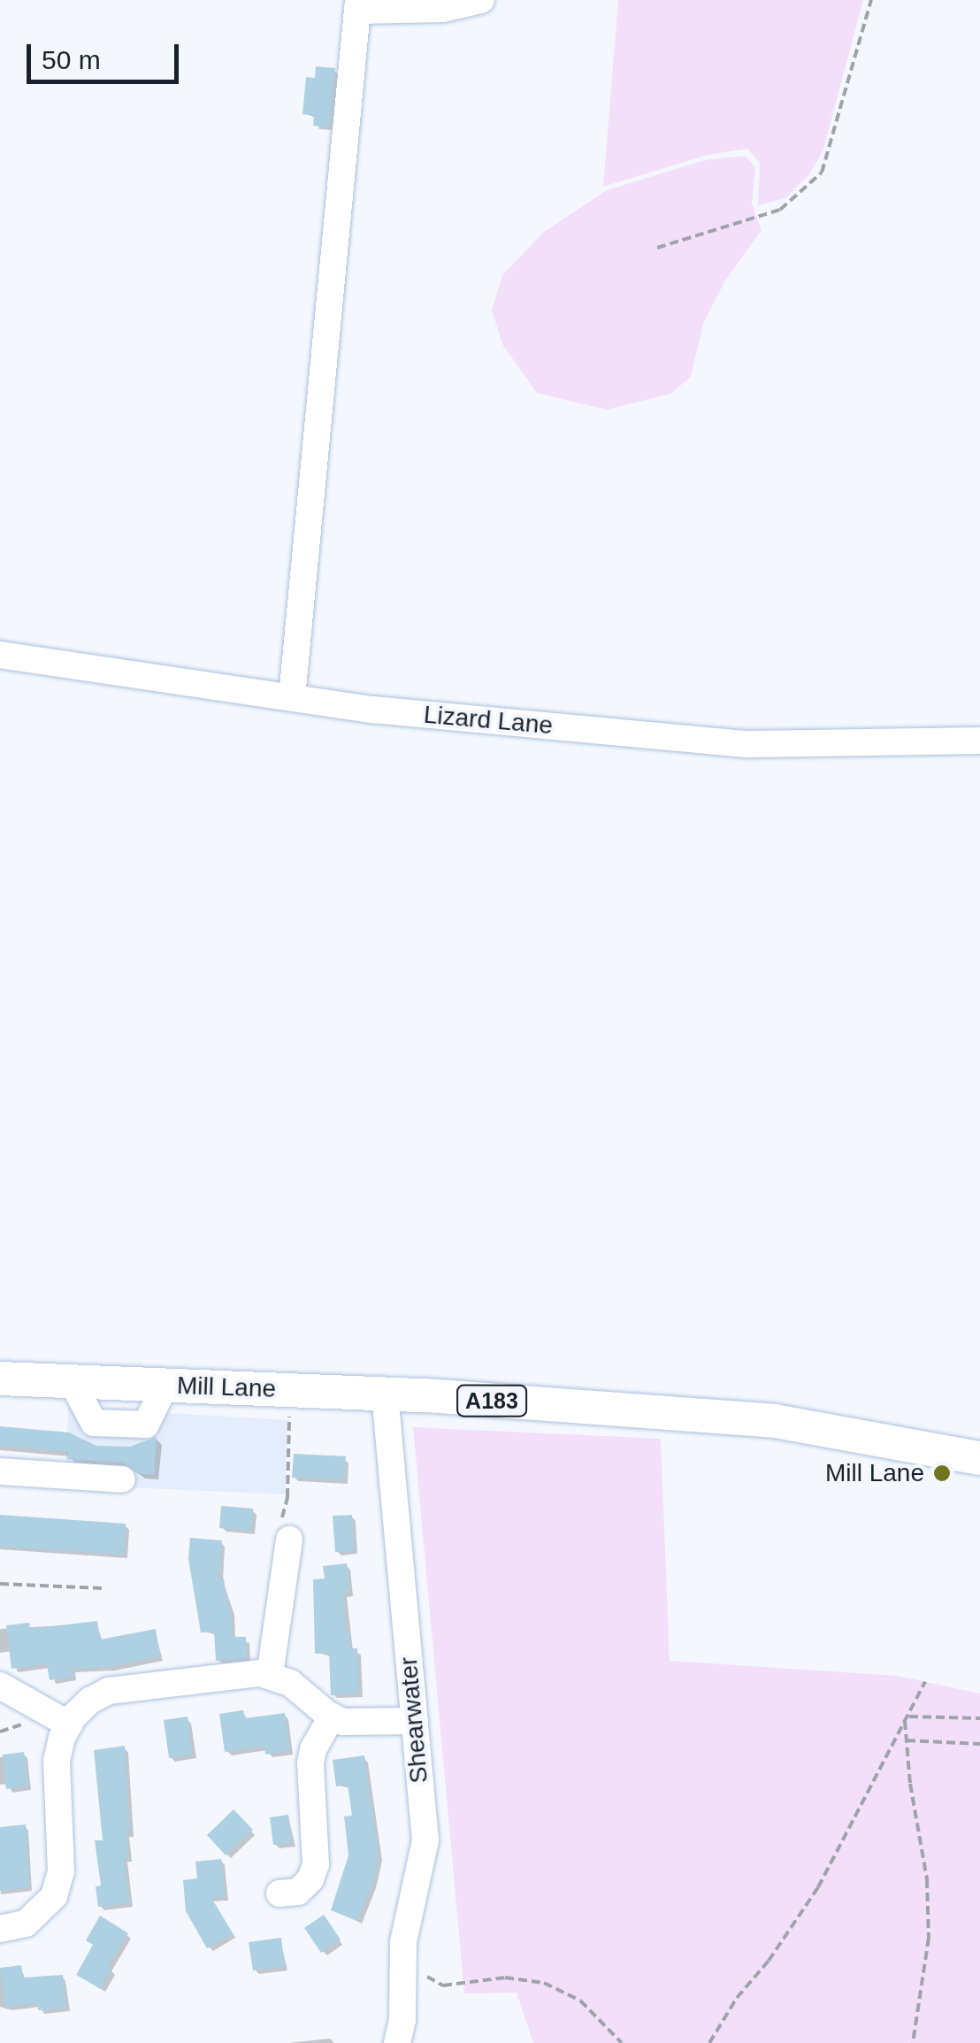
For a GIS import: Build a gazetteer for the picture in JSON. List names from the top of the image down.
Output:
{
  "streets": {
    "main road": ["Mill Lane", "A183"],
    "street": ["Lizard Lane", "Shearwater"]
  },
  "crossings": [
    ["Mill Lane", "Shearwater"]
  ],
  "places": ["Mill Lane"],
  "scale_bar": "50 m"
}
